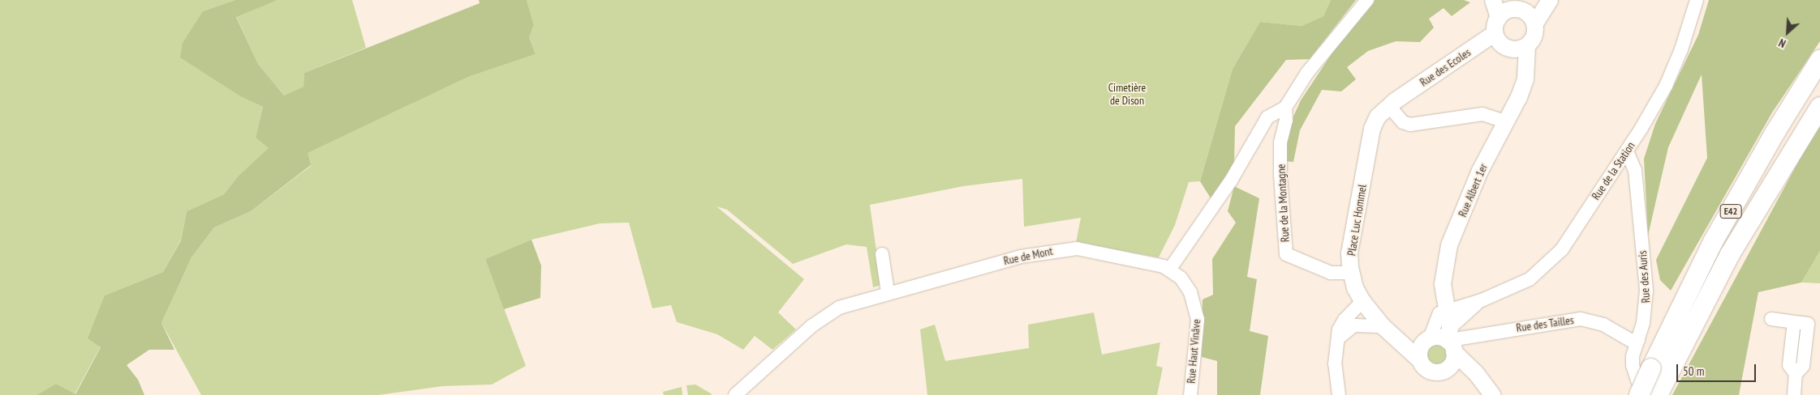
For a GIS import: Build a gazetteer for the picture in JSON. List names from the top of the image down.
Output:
{
  "streets": {
    "highway": ["E42"],
    "main road": ["Rue des Ecoles", "Rue Albert 1er", "Place Luc Hommel"],
    "street": [
      "Rue de la Station",
      "Rue de la Montagne",
      "Rue de Mont",
      "Rue des Auris",
      "Rue des Tailles",
      "Rue Haut Vinâve"
    ]
  },
  "crossings": [
    ["Rue des Ecoles", "Rue Albert 1er"],
    ["Rue des Ecoles", "Place Luc Hommel"],
    ["Rue de la Station", "Rue Albert 1er"],
    ["Rue de la Station", "Place Luc Hommel"],
    ["Rue de la Station", "Rue des Auris"],
    ["Rue de la Station", "Rue des Tailles"],
    ["Rue Albert 1er", "Place Luc Hommel"],
    ["Rue Albert 1er", "Rue des Tailles"],
    ["Rue de la Montagne", "Place Luc Hommel"],
    ["Rue de la Montagne", "Rue de Mont"],
    ["Rue de la Montagne", "Rue Haut Vinâve"],
    ["Place Luc Hommel", "Rue des Tailles"],
    ["Rue de Mont", "Rue Haut Vinâve"],
    ["Rue des Auris", "Rue des Tailles"]
  ],
  "parks": ["Cimetière de Dison"],
  "scale_bar": "50 m",
  "north": "bottom left"
}
